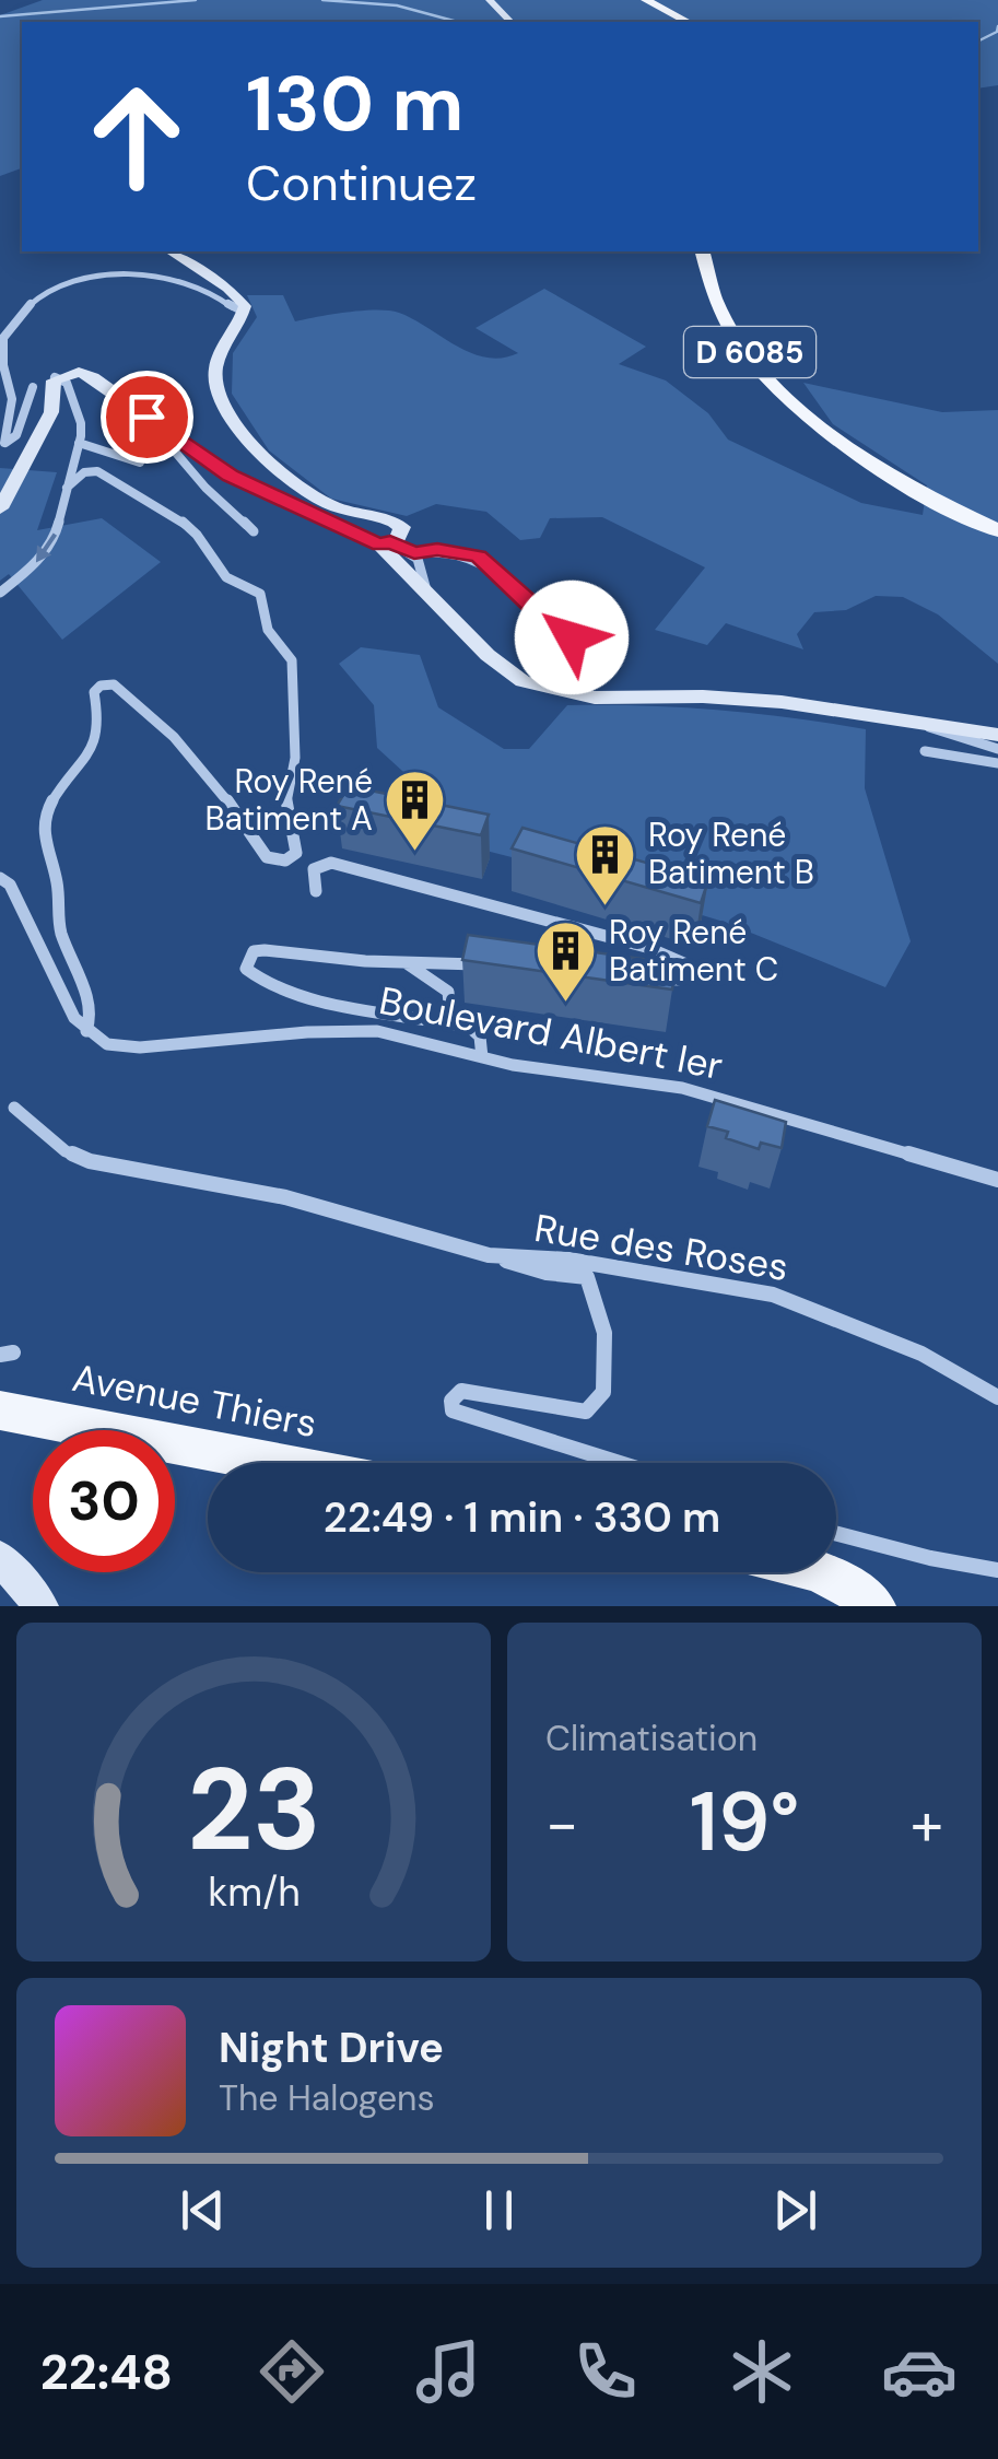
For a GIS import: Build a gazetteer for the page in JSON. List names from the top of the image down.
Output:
{
  "streets": {
    "main road": ["D 6085", "Avenue Thiers"],
    "street": ["Boulevard Albert Ier", "Rue des Roses"]
  },
  "places": {
    "building": ["Roy René Batiment A", "Roy René Batiment B", "Roy René Batiment C"]
  },
  "page": {
    "turn": ["130 m", "Continuez"],
    "limit": "30",
    "trip": "22:49 · 1 min · 330 m",
    "tile": "Climatisation",
    "heat": ["−", "19°", "+"],
    "song": ["Night Drive", "The Halogens"],
    "tabs": "22:48",
    "gauge": ["23", "km/h"]
  }
}
